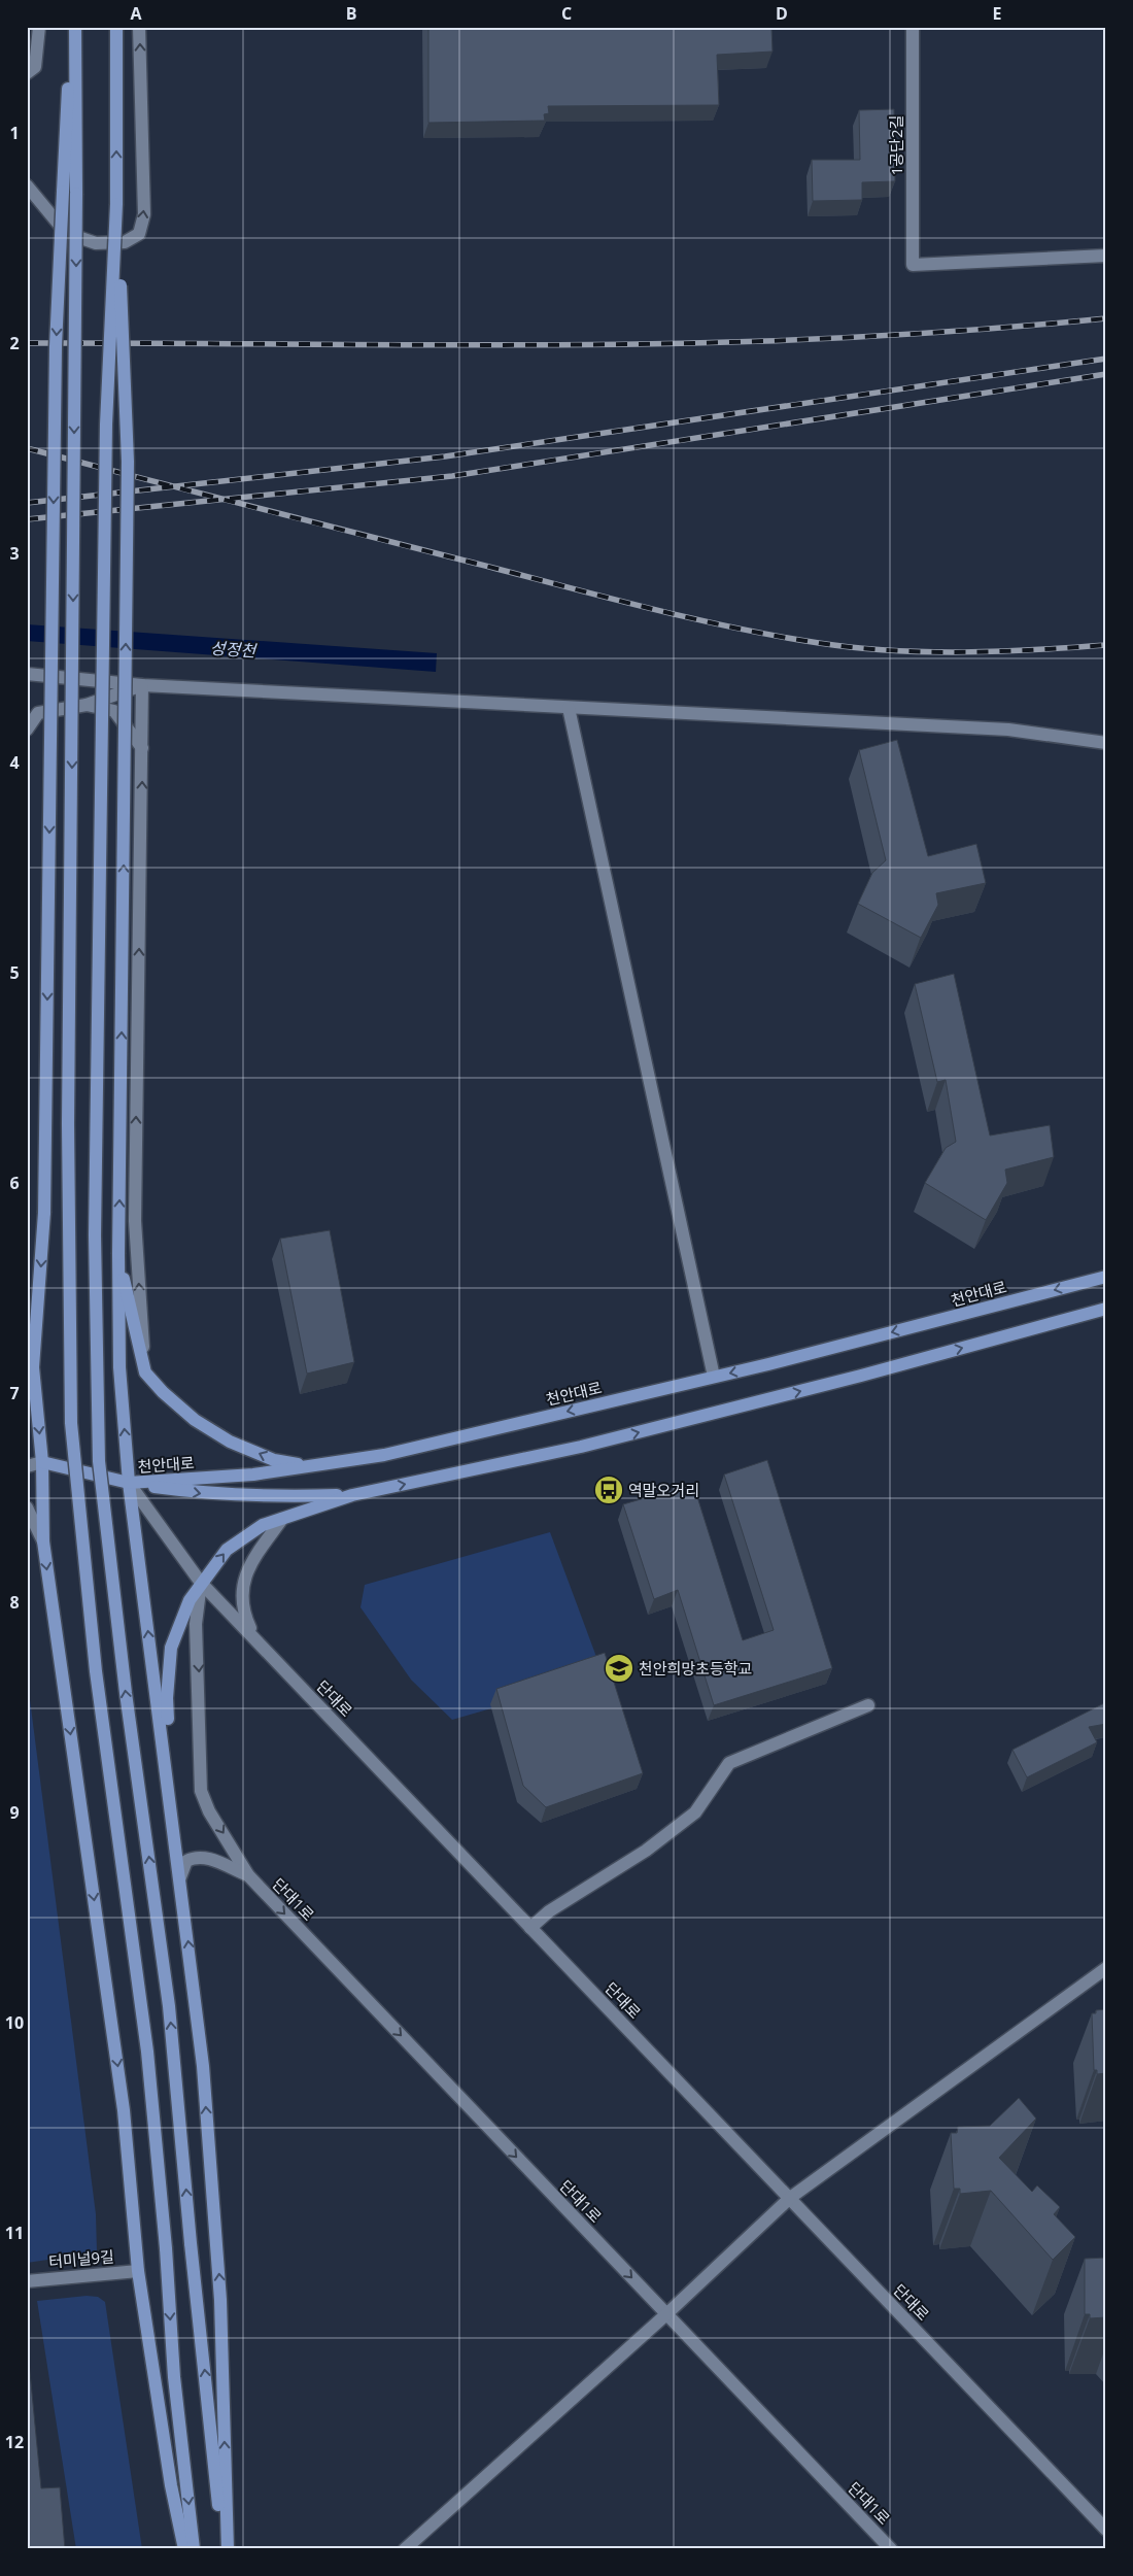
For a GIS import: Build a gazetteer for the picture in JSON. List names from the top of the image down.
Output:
{
  "streets": {
    "main road": ["천안대로"],
    "street": [
      "1공단2길",
      "단대로",
      "단대1로",
      "터미널9길"
    ]
  },
  "crossings": [
    ["천안대로", "단대로"]
  ],
  "one_way": ["단대1로"],
  "water": ["성정천"],
  "places": {
    "bus stop": ["역말오거리"],
    "school or university": ["천안희망초등학교"]
  },
  "grid": {
    "columns": [
      "A",
      "B",
      "C",
      "D",
      "E"
    ],
    "rows": [
      "1",
      "2",
      "3",
      "4",
      "5",
      "6",
      "7",
      "8",
      "9",
      "10",
      "11",
      "12"
    ]
  }
}
